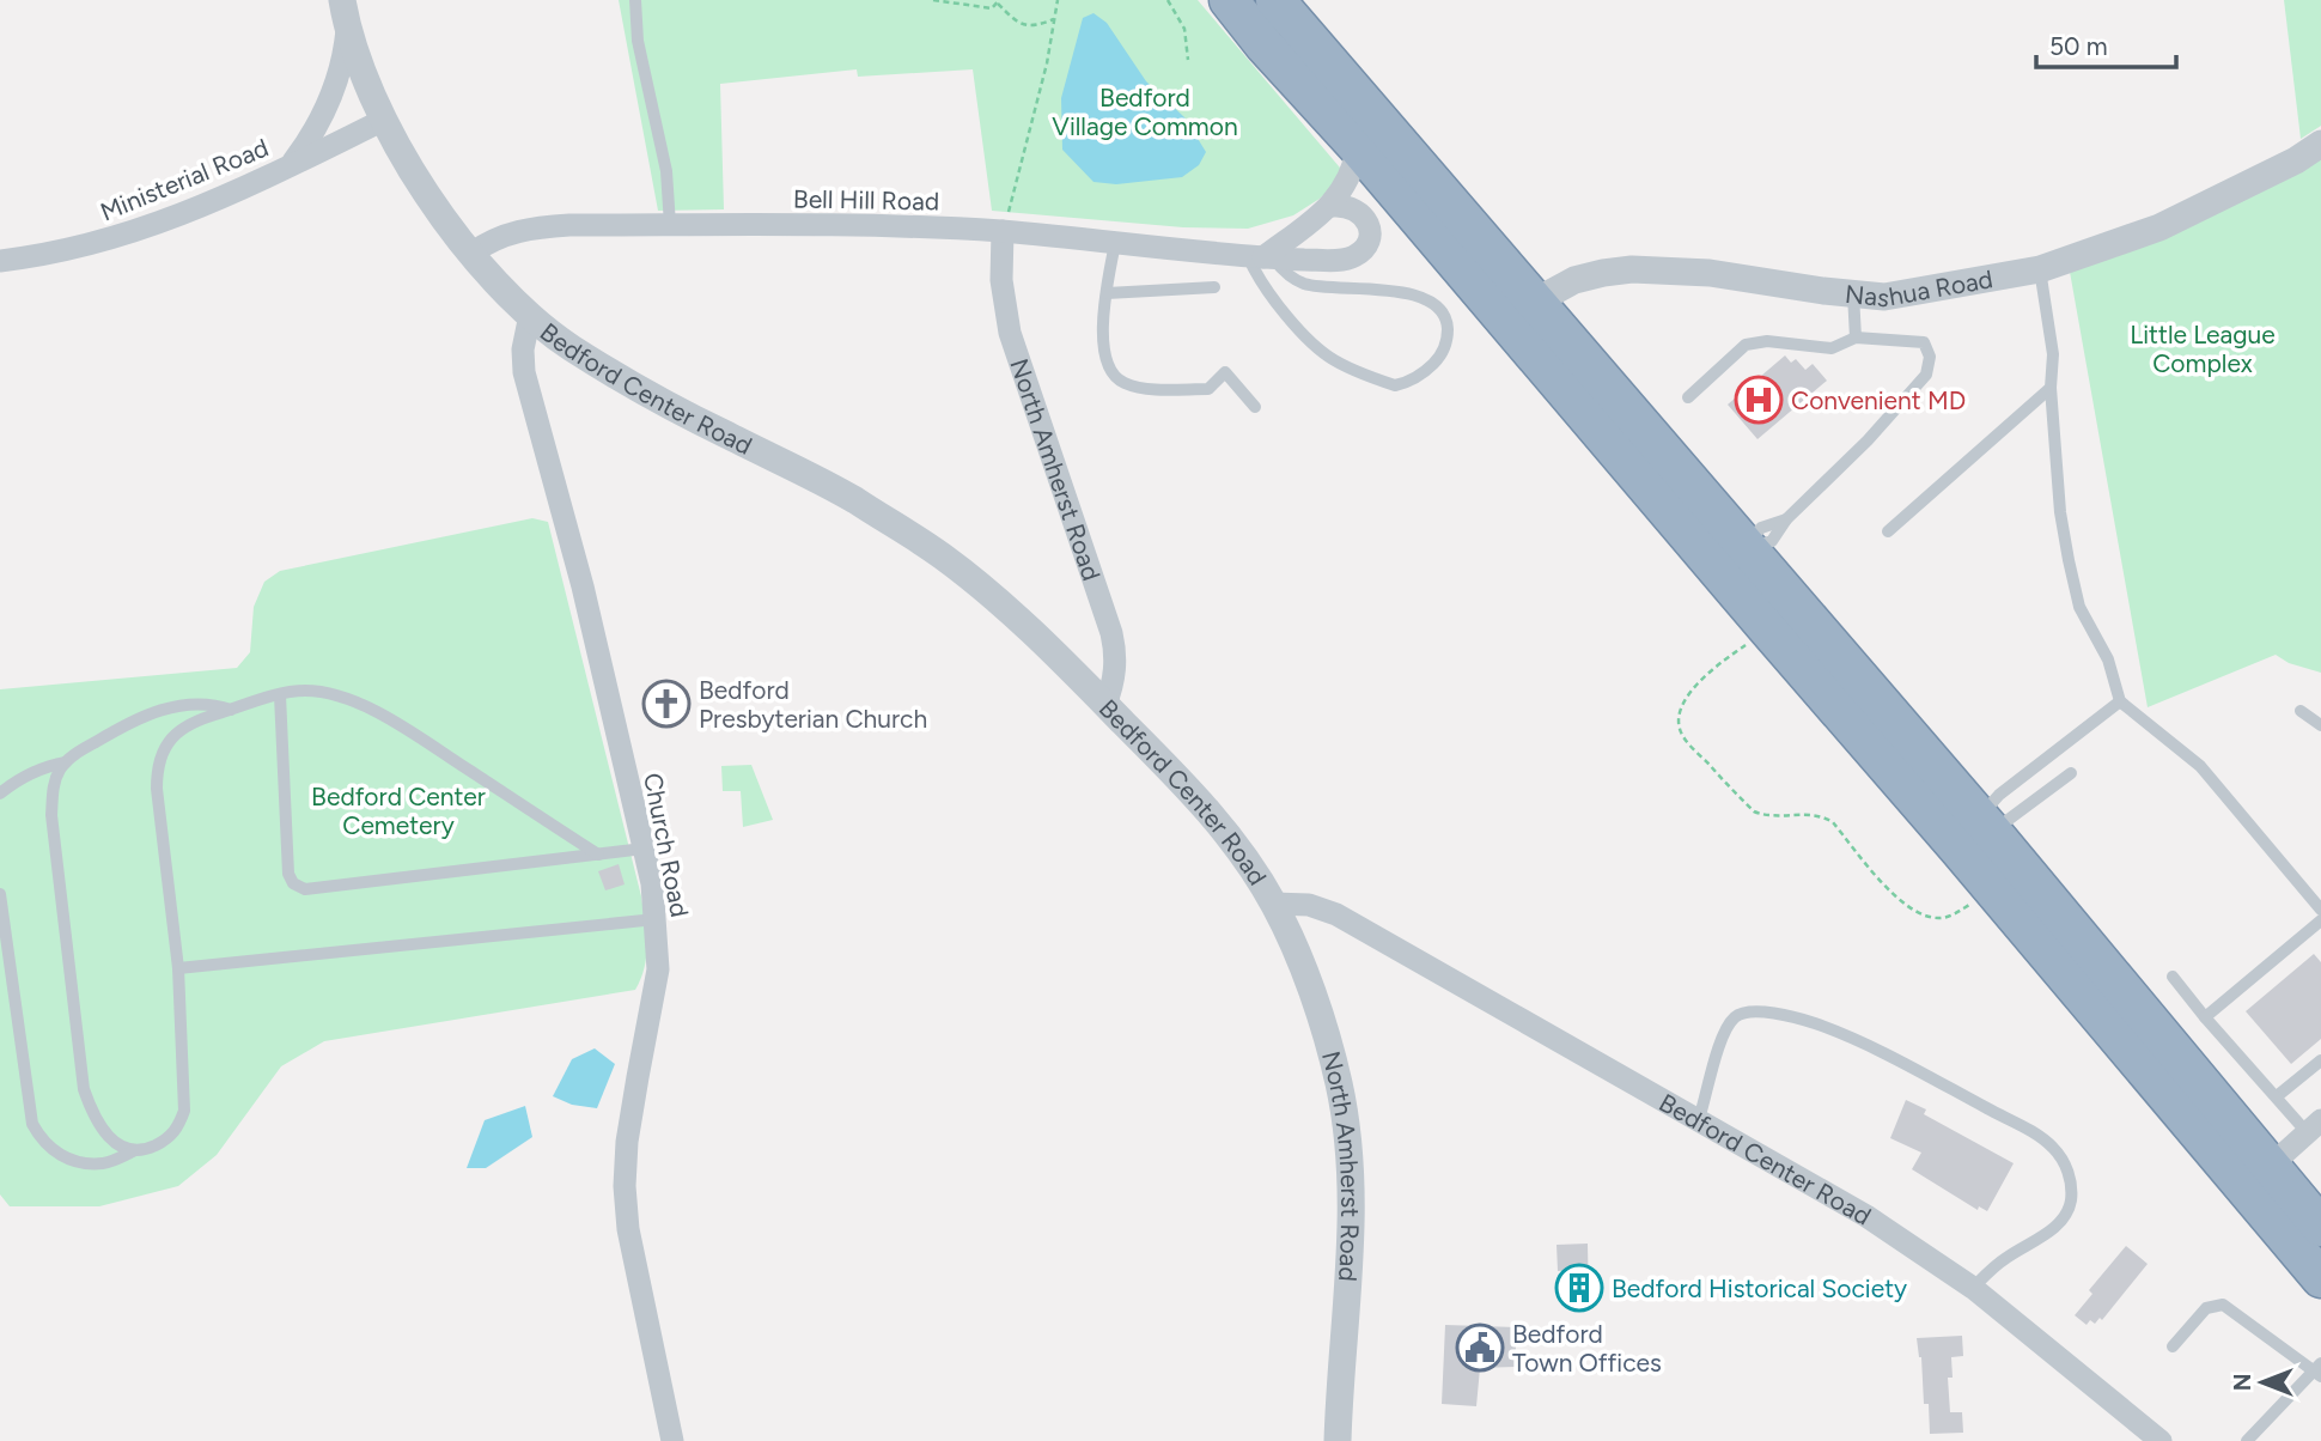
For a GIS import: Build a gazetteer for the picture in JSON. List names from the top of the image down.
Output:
{
  "streets": {
    "street": [
      "Ministerial Road",
      "Bell Hill Road",
      "Nashua Road",
      "Bedford Center Road",
      "North Amherst Road",
      "Church Road"
    ]
  },
  "crossings": [
    ["Ministerial Road", "Bedford Center Road"],
    ["Bell Hill Road", "Bedford Center Road"],
    ["Bell Hill Road", "North Amherst Road"],
    ["Bedford Center Road", "North Amherst Road"],
    ["Bedford Center Road", "Church Road"]
  ],
  "parks": ["Bedford Village Common", "Little League Complex", "Bedford Center Cemetery"],
  "places": {
    "hospital": ["Convenient MD"],
    "church": ["Bedford Presbyterian Church"],
    "building": ["Bedford Historical Society"],
    "public building": ["Bedford Town Offices"]
  },
  "scale_bar": "50 m",
  "north": "left"
}
